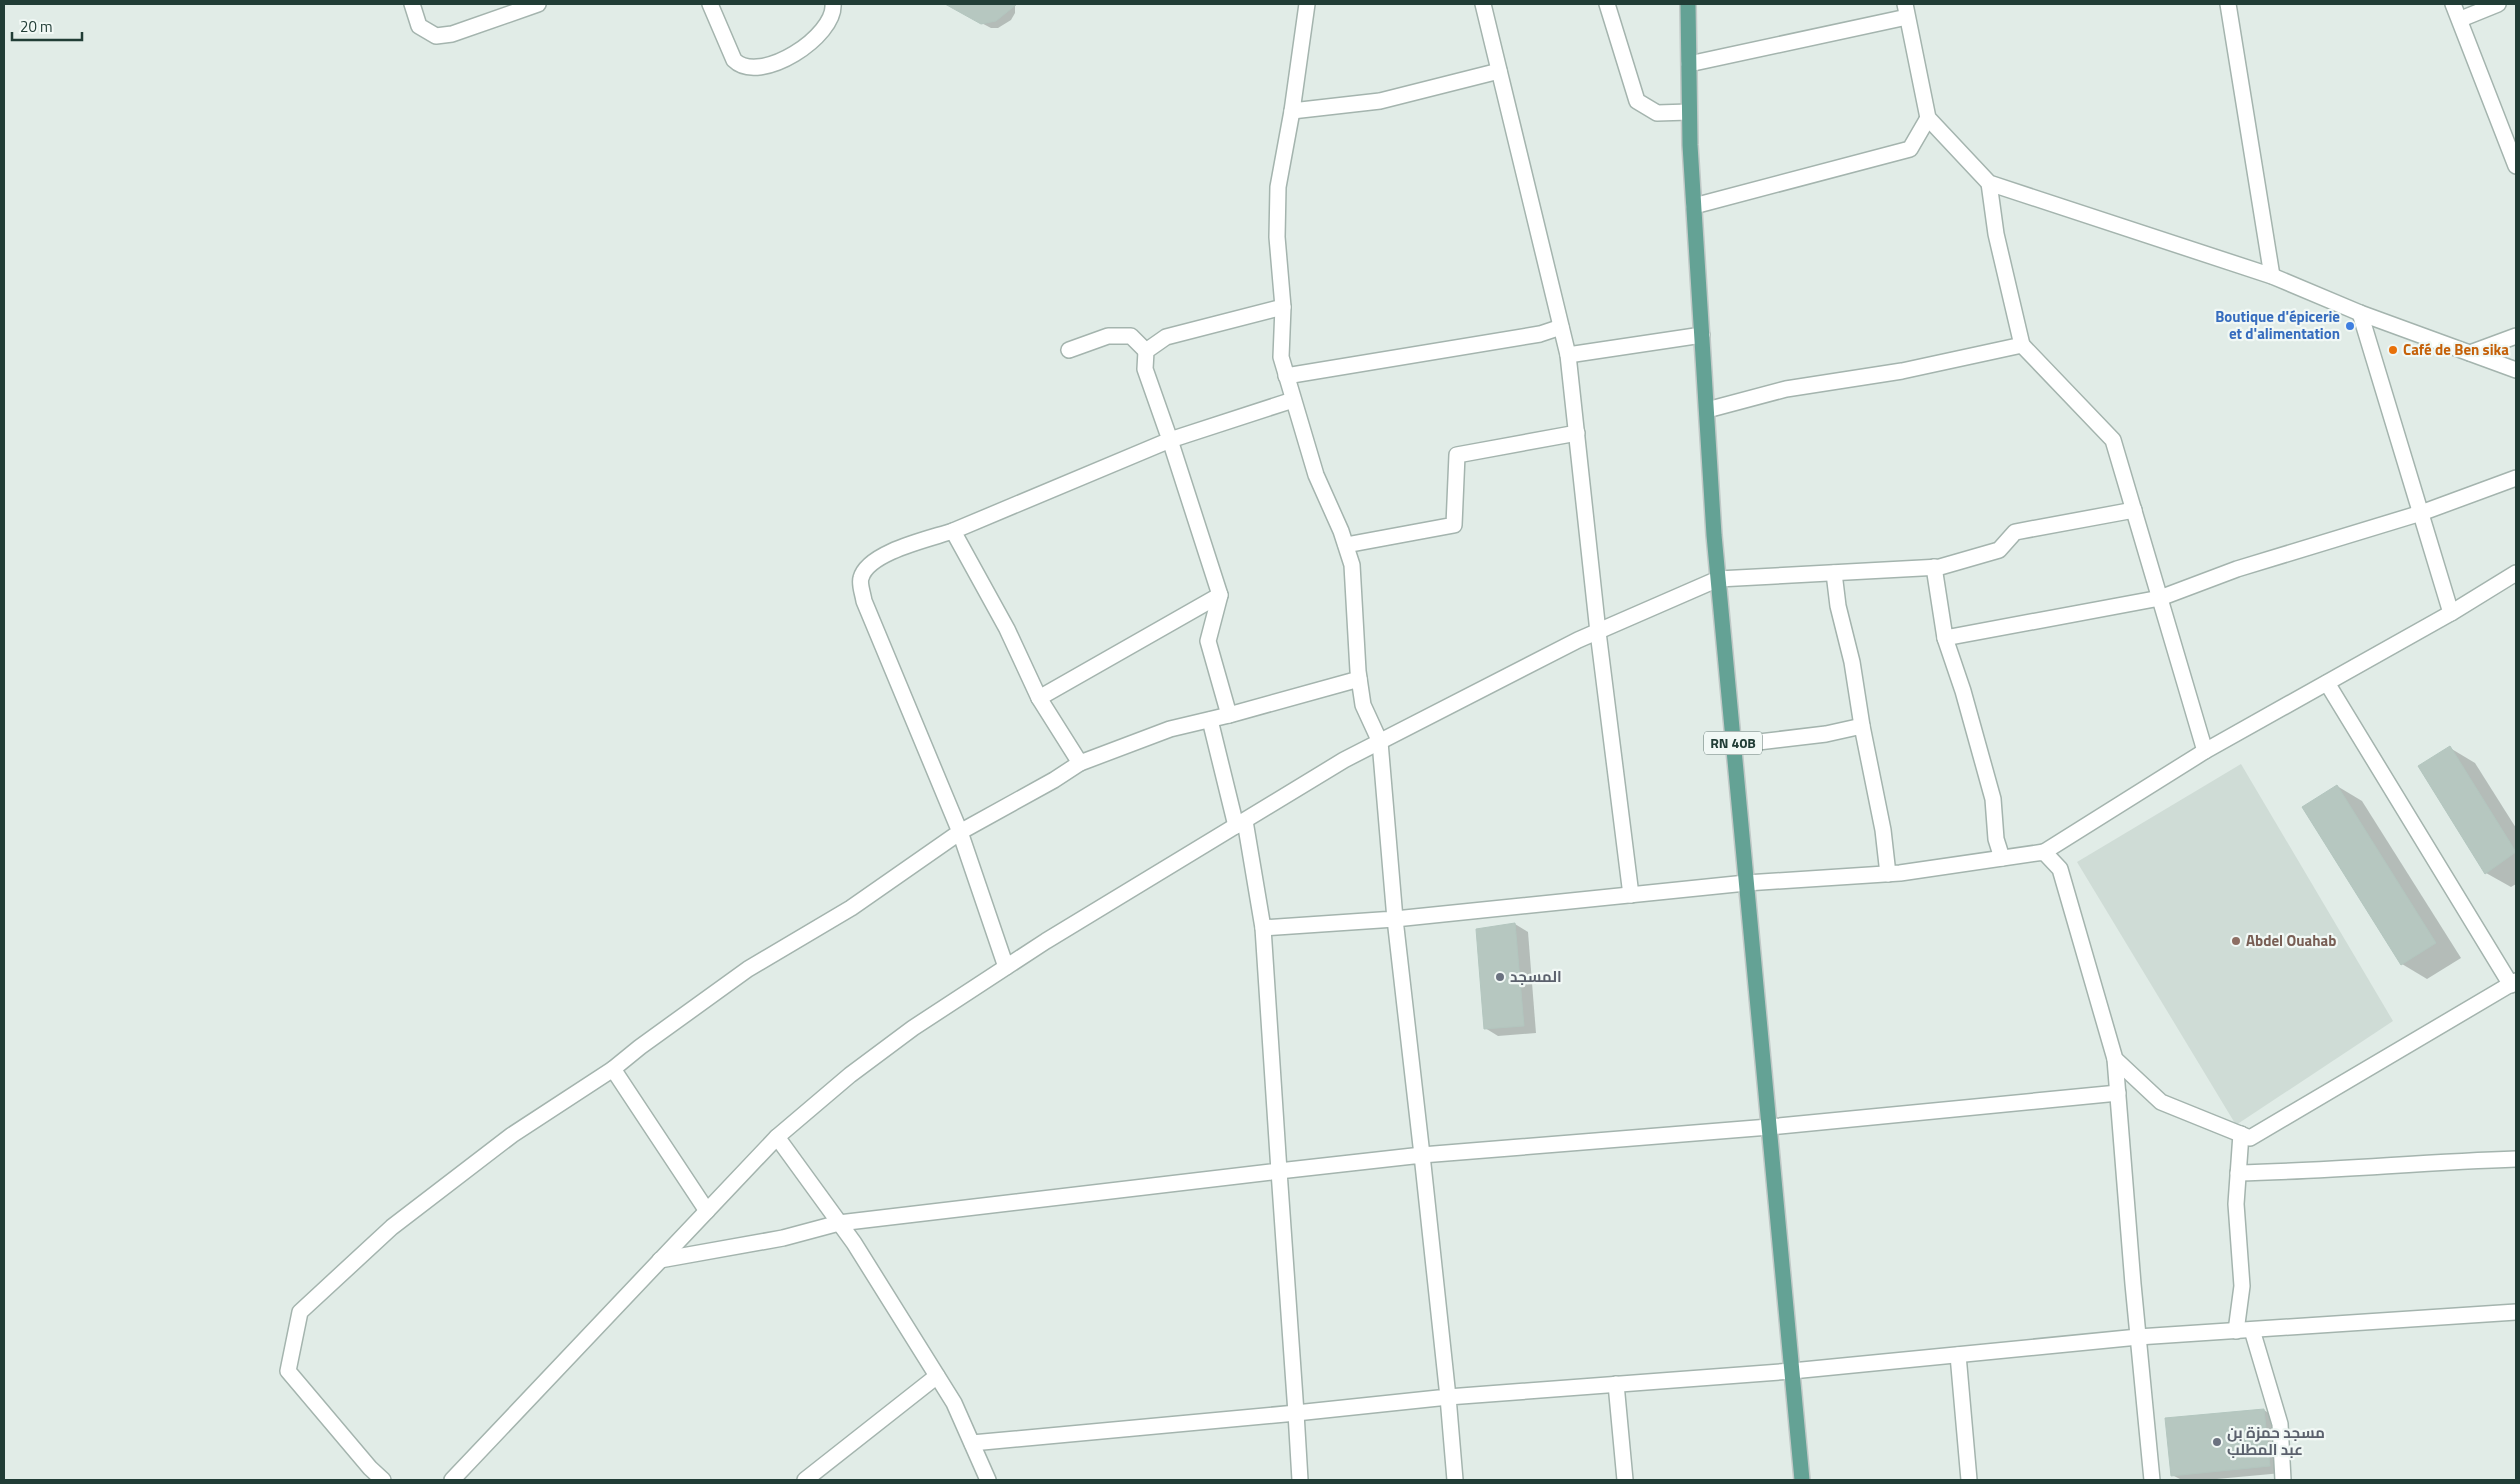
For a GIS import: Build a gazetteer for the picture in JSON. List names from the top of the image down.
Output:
{
  "streets": {
    "main road": ["RN 40B"]
  },
  "places": [
    "Boutique d'épicerie et d'alimentation",
    "Café de Ben sika",
    "Abdel Ouahab",
    "المسجد",
    "مسجد حمزة بن عبد المطلب"
  ],
  "scale_bar": "20 m"
}
